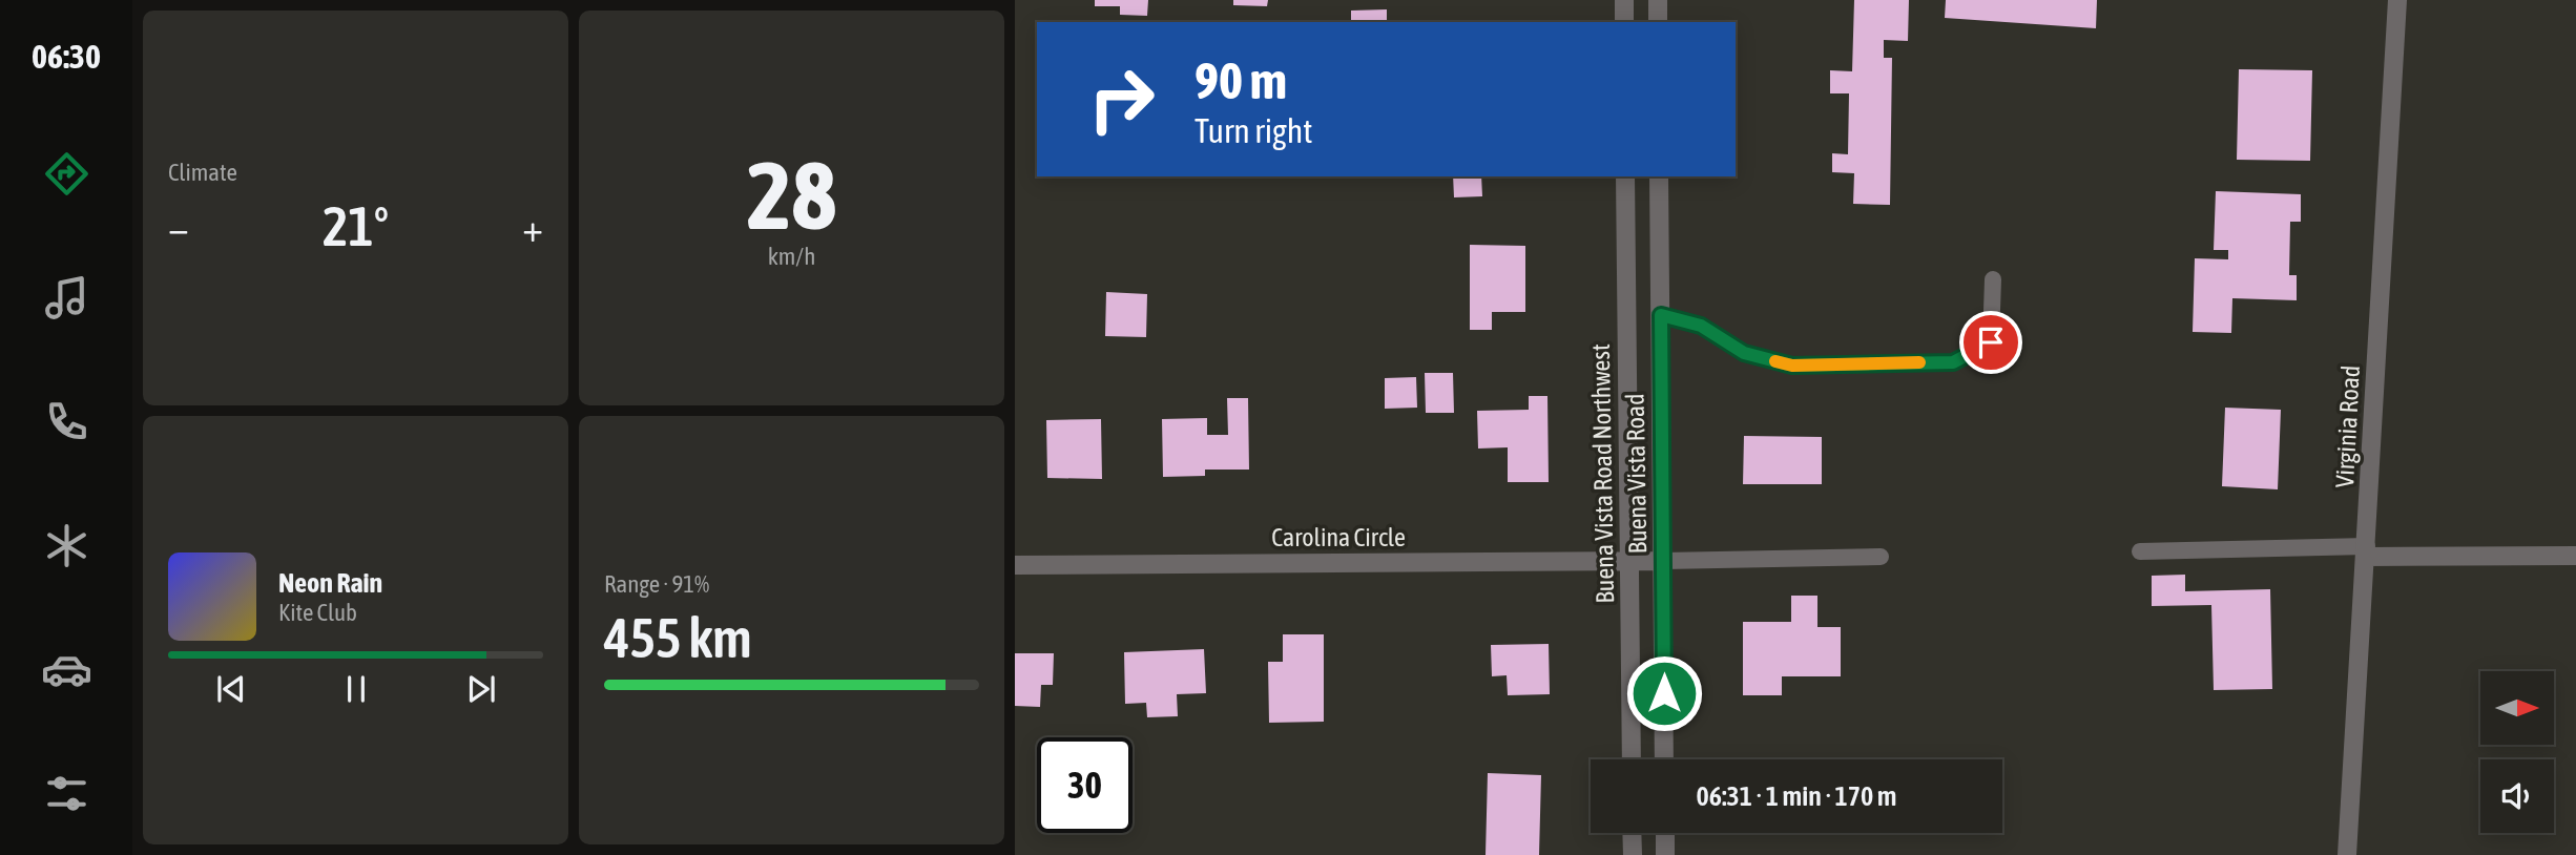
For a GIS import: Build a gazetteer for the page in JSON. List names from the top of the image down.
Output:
{
  "streets": {
    "street": [
      "Virginia Road",
      "Buena Vista Road Northwest",
      "Buena Vista Road",
      "Carolina Circle"
    ]
  },
  "crossings": [
    ["Buena Vista Road Northwest", "Carolina Circle"],
    ["Buena Vista Road", "Carolina Circle"]
  ],
  "north": "right",
  "page": {
    "tabs": "06:30",
    "tile": [
      "Climate",
      ["28", "km/h"],
      ["Range · 91%", "455 km"]
    ],
    "turn": ["90 m", "Turn right"],
    "heat": ["−", "21°", "+"],
    "song": ["Neon Rain", "Kite Club"],
    "limit": "30",
    "trip": "06:31 · 1 min · 170 m"
  }
}
